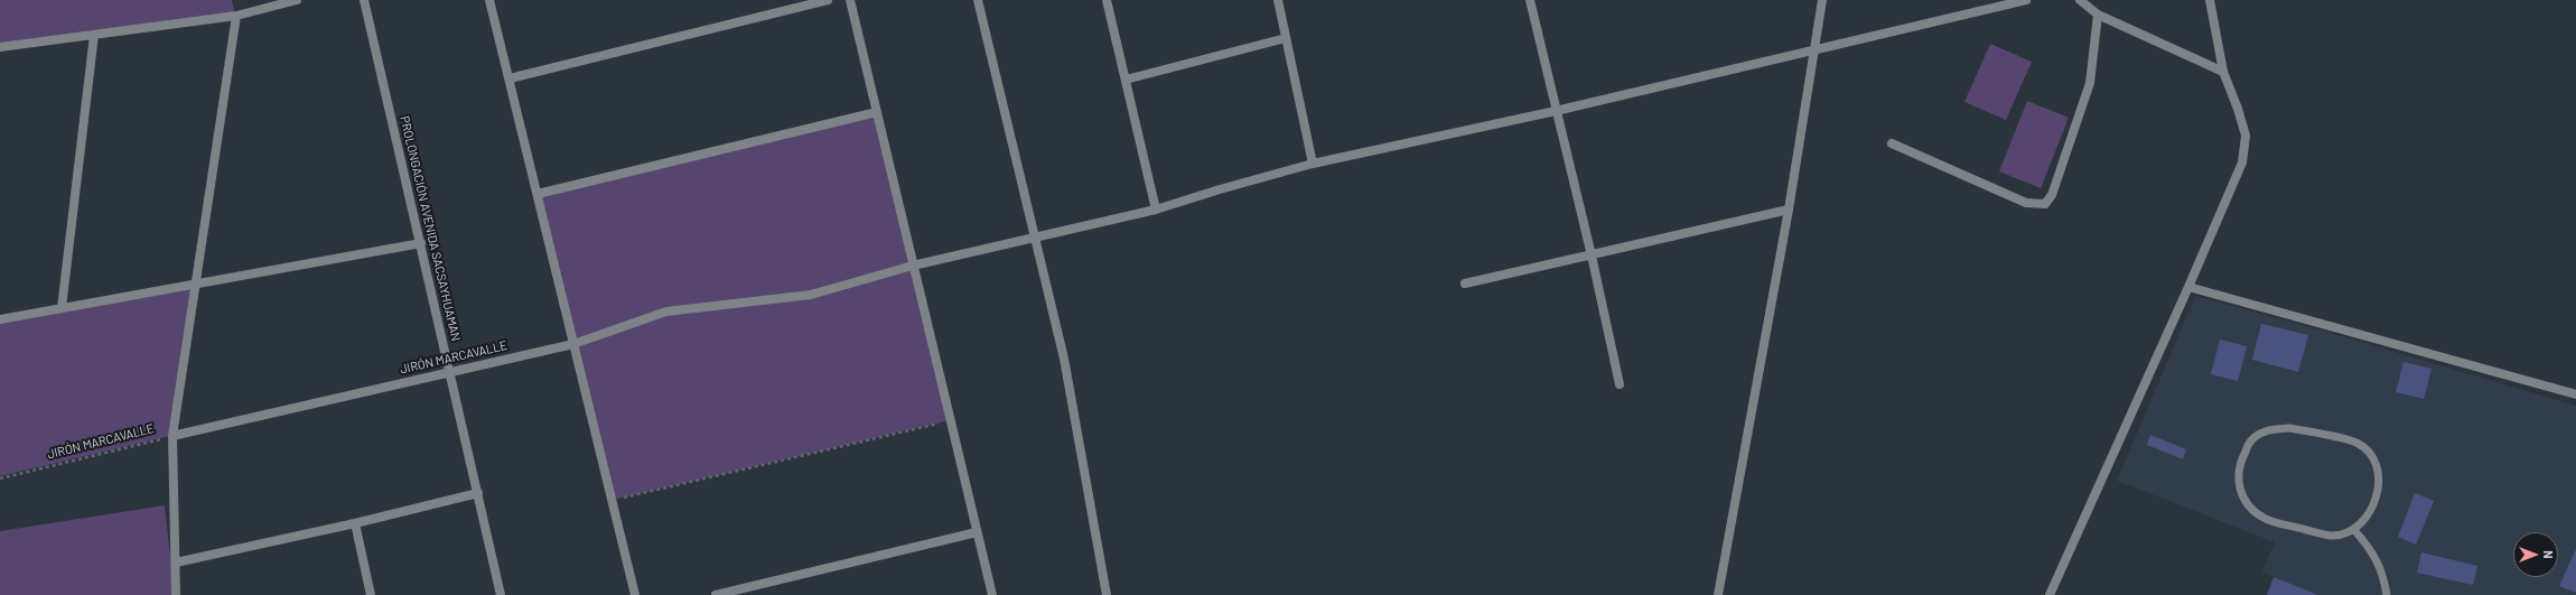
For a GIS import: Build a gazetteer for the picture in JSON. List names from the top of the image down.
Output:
{
  "streets": {
    "street": ["PROLONGACIÓN AVENIDA SACSAYHUAMAN", "JIRÓN MARCAVALLE"]
  },
  "crossings": [
    ["PROLONGACIÓN AVENIDA SACSAYHUAMAN", "JIRÓN MARCAVALLE"]
  ],
  "north": "right"
}
